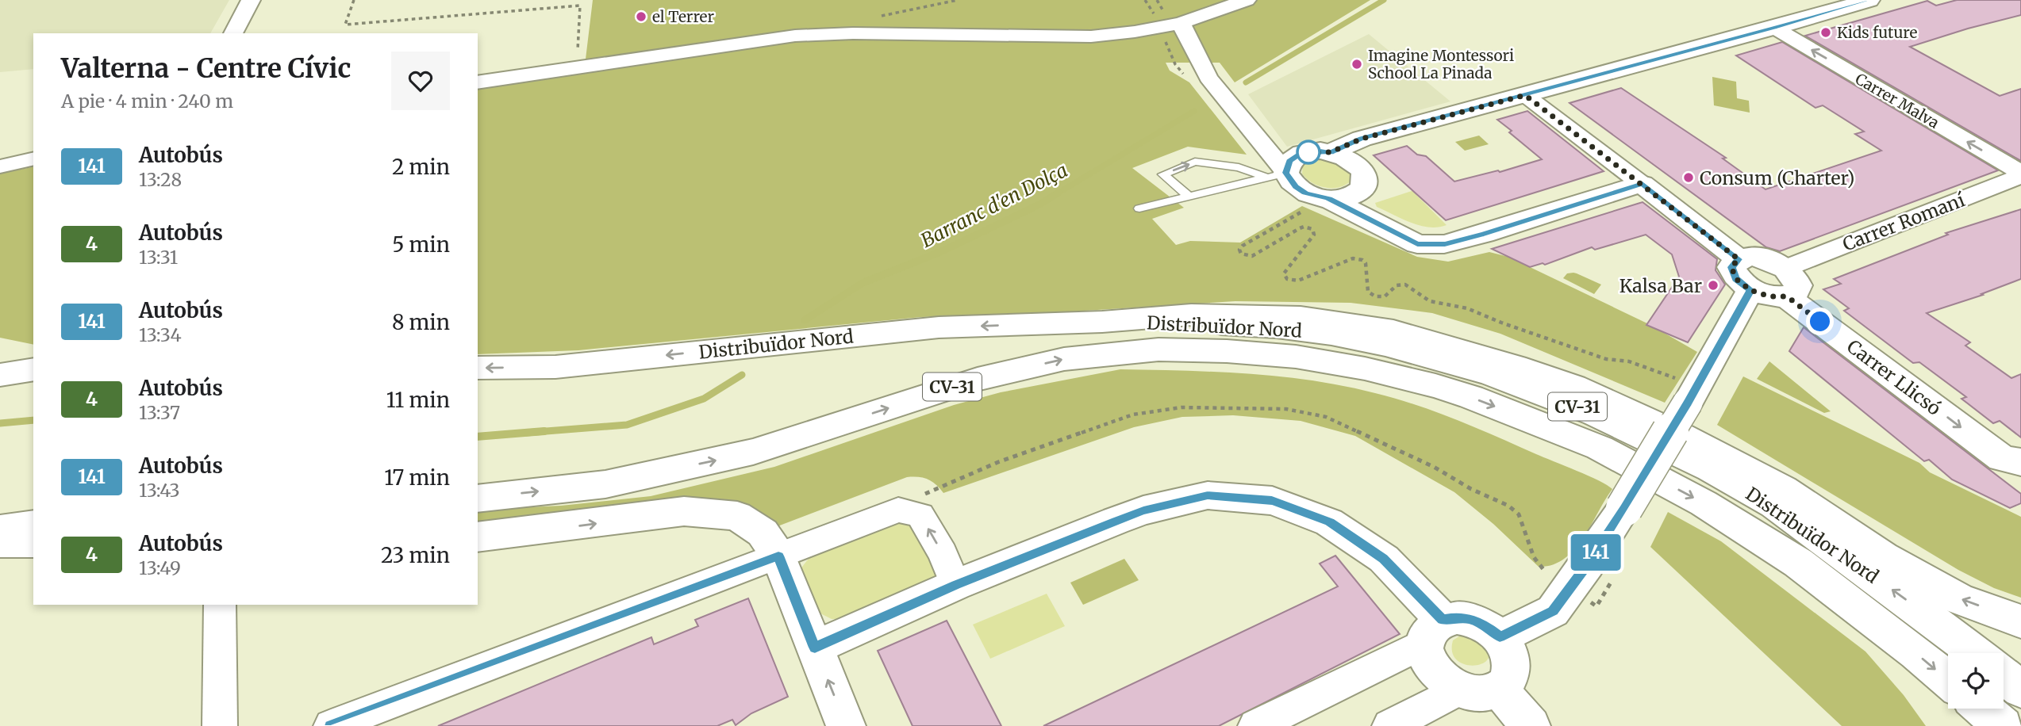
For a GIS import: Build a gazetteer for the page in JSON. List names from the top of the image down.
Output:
{
  "streets": {
    "main road": ["Distribuïdor Nord", "Carrer Llicsó", "CV-31"],
    "street": ["Carrer Malva", "Carrer Romaní"]
  },
  "crossings": [
    ["Carrer Malva", "Carrer Romaní"],
    ["Carrer Romaní", "Carrer Llicsó"]
  ],
  "one_way": ["Carrer Malva"],
  "water": ["Barranc d'en Dolça"],
  "places": [
    "el Terrer",
    "Kids future",
    "Imagine Montessori School La Pinada",
    "Consum (Charter)",
    "Kalsa Bar"
  ],
  "lines": ["bus line 141"],
  "page": {
    "on_map": "141",
    "heading": ["Valterna - Centre Cívic", "A pie · 4 min · 240 m"],
    "list": [
      {
        "mark": "141",
        "name": "Autobús",
        "note": "13:28",
        "value": "2 min"
      },
      {
        "mark": "4",
        "name": "Autobús",
        "note": "13:31",
        "value": "5 min"
      },
      {
        "mark": "141",
        "name": "Autobús",
        "note": "13:34",
        "value": "8 min"
      },
      {
        "mark": "4",
        "name": "Autobús",
        "note": "13:37",
        "value": "11 min"
      },
      {
        "mark": "141",
        "name": "Autobús",
        "note": "13:43",
        "value": "17 min"
      },
      {
        "mark": "4",
        "name": "Autobús",
        "note": "13:49",
        "value": "23 min"
      }
    ]
  }
}
